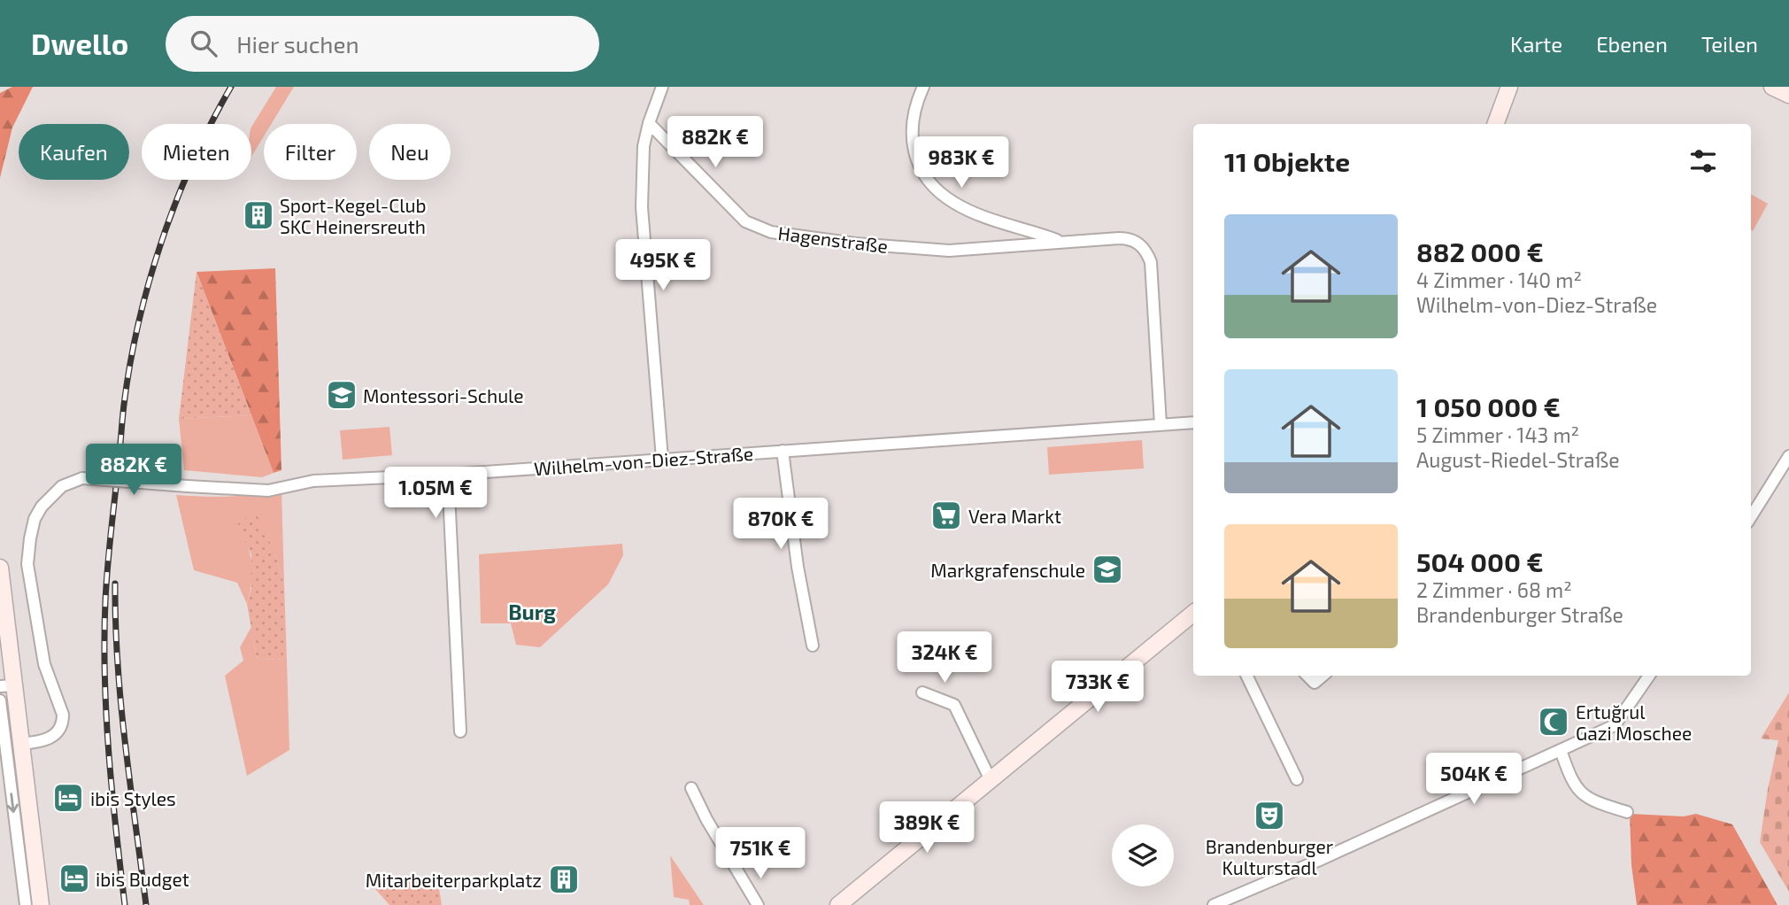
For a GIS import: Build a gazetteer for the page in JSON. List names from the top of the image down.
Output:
{
  "streets": {
    "street": ["Hagenstraße", "Wilhelm-von-Diez-Straße"]
  },
  "crossings": [
    ["Hagenstraße", "Wilhelm-von-Diez-Straße"]
  ],
  "districts": ["Burg"],
  "places": {
    "building": ["Sport-Kegel-Club SKC Heinersreuth", "Mitarbeiterparkplatz"],
    "school or university": ["Montessori-Schule", "Markgrafenschule"],
    "supermarket": ["Vera Markt"],
    "mosque": ["Ertuğrul Gazi Moschee"],
    "hotel": ["ibis Styles", "ibis Budget"],
    "theatre": ["Brandenburger Kulturstadl"]
  },
  "page": {
    "header": "Dwello",
    "search": "Hier suchen",
    "nav": ["Karte", "Ebenen", "Teilen"],
    "price": [
      "882K €",
      "983K €",
      "495K €",
      "882K €",
      "1.05M €",
      "870K €",
      "324K €",
      "733K €",
      "504K €",
      "389K €",
      "751K €"
    ],
    "chip": [
      "Kaufen",
      "Mieten",
      "Filter",
      "Neu"
    ],
    "heading": "11 Objekte",
    "list": [
      {
        "name": "882 000 €",
        "note": "4 Zimmer · 140 m² · Wilhelm-von-Diez-Straße"
      },
      {
        "name": "1 050 000 €",
        "note": "5 Zimmer · 143 m² · August-Riedel-Straße"
      },
      {
        "name": "504 000 €",
        "note": "2 Zimmer · 68 m² · Brandenburger Straße"
      }
    ]
  }
}
